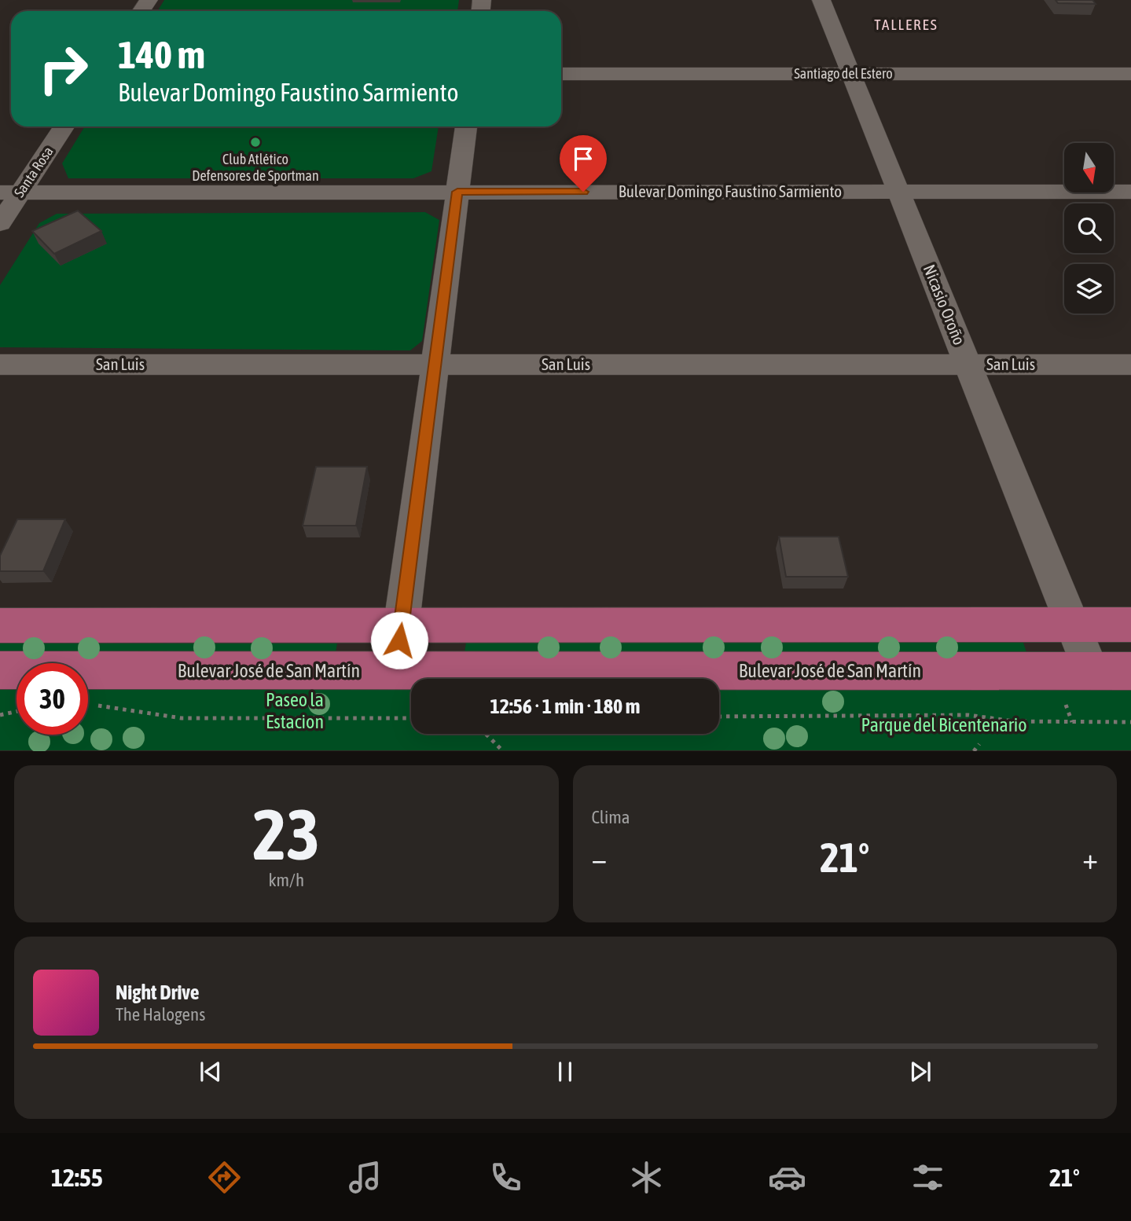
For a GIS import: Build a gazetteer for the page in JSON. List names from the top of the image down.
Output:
{
  "streets": {
    "main road": ["Bulevar José de San Martín"],
    "street": [
      "Santiago del Estero",
      "Santa Rosa",
      "Bulevar Domingo Faustino Sarmiento",
      "Nicasio Oroño",
      "San Luis"
    ]
  },
  "crossings": [
    ["Santiago del Estero", "Nicasio Oroño"],
    ["Santa Rosa", "Bulevar Domingo Faustino Sarmiento"],
    ["Bulevar Domingo Faustino Sarmiento", "Nicasio Oroño"],
    ["Nicasio Oroño", "San Luis"],
    ["Nicasio Oroño", "Bulevar José de San Martín"]
  ],
  "districts": ["TALLERES"],
  "parks": ["Paseo la Estacion", "Parque del Bicentenario"],
  "places": ["Club Atlético Defensores de Sportman"],
  "north": "bottom",
  "page": {
    "turn": ["140 m", "Bulevar Domingo Faustino Sarmiento"],
    "limit": "30",
    "trip": "12:56 · 1 min · 180 m",
    "tile": [
      ["23", "km/h"],
      "Clima"
    ],
    "heat": ["−", "21°", "+"],
    "song": ["Night Drive", "The Halogens"],
    "tabs": ["12:55", "21°"]
  }
}
